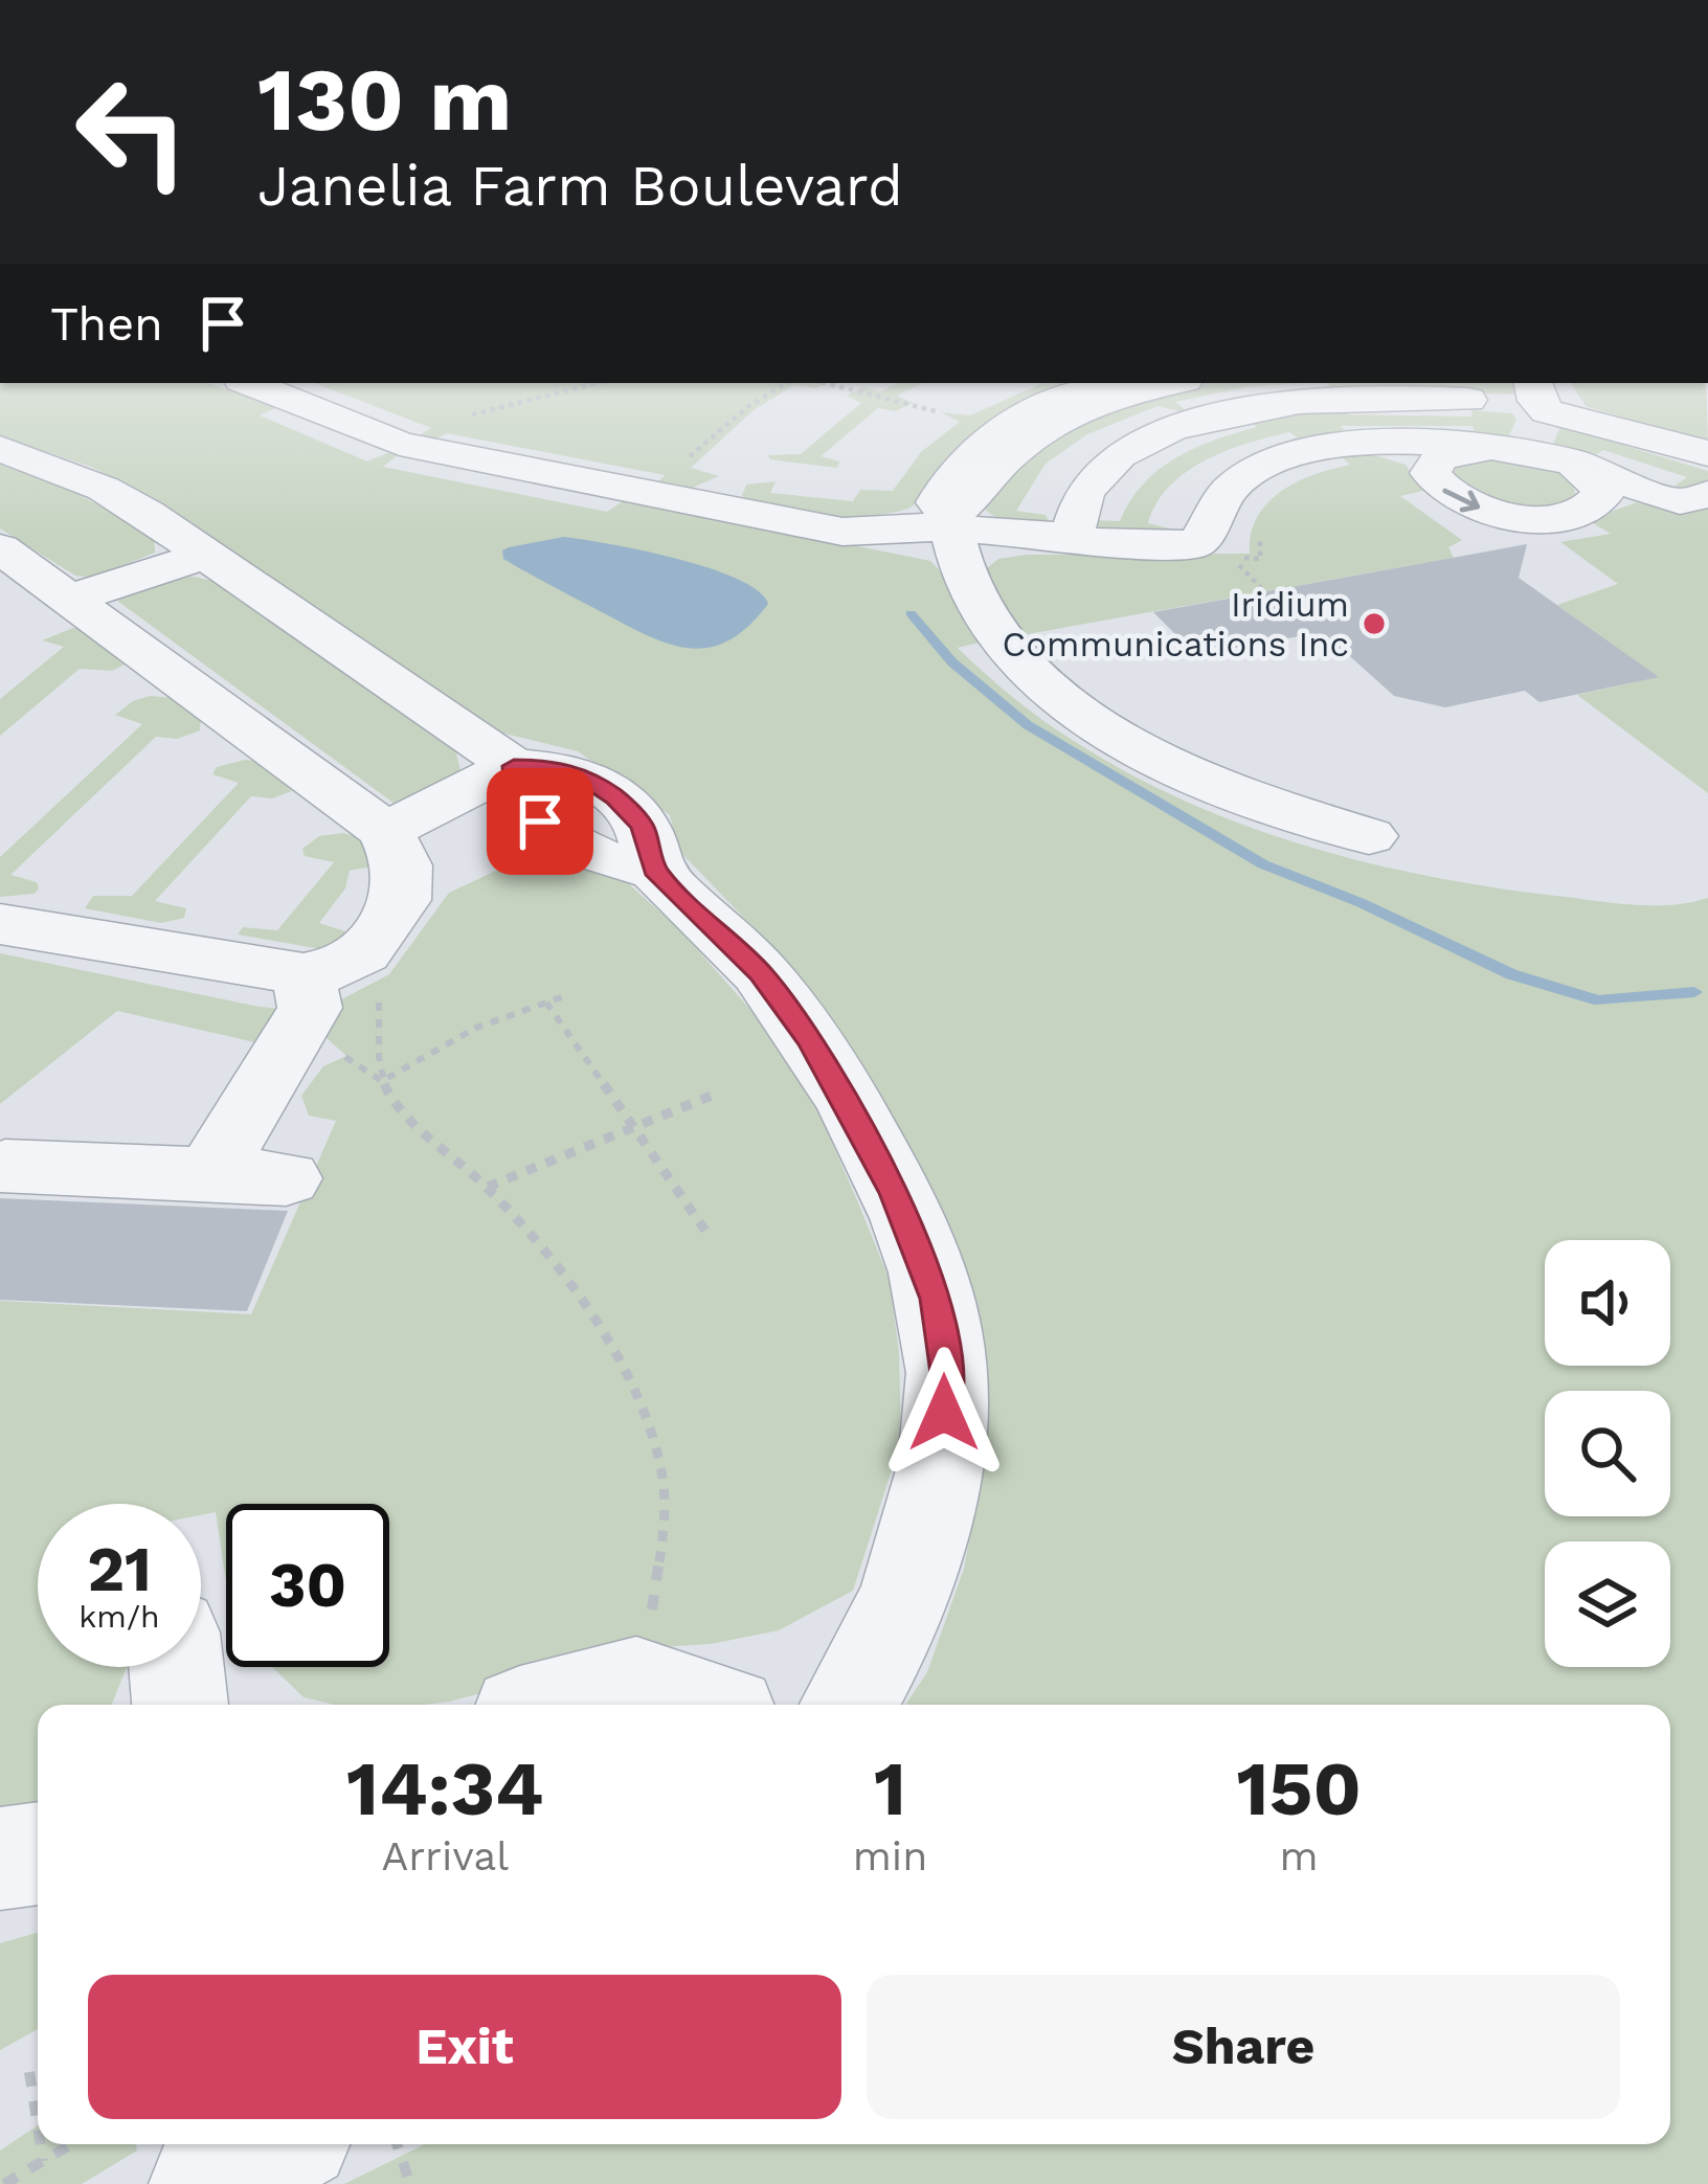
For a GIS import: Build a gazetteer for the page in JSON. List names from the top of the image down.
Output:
{
  "places": ["Iridium Communications Inc"],
  "page": {
    "turn": ["130 m", "Janelia Farm Boulevard"],
    "then": "Then",
    "speed": "21 km/h",
    "limit": "30",
    "eta": [
      "14:34",
      "Arrival",
      "1",
      "min",
      "150",
      "m"
    ],
    "buttons": ["Exit", "Share"]
  }
}
